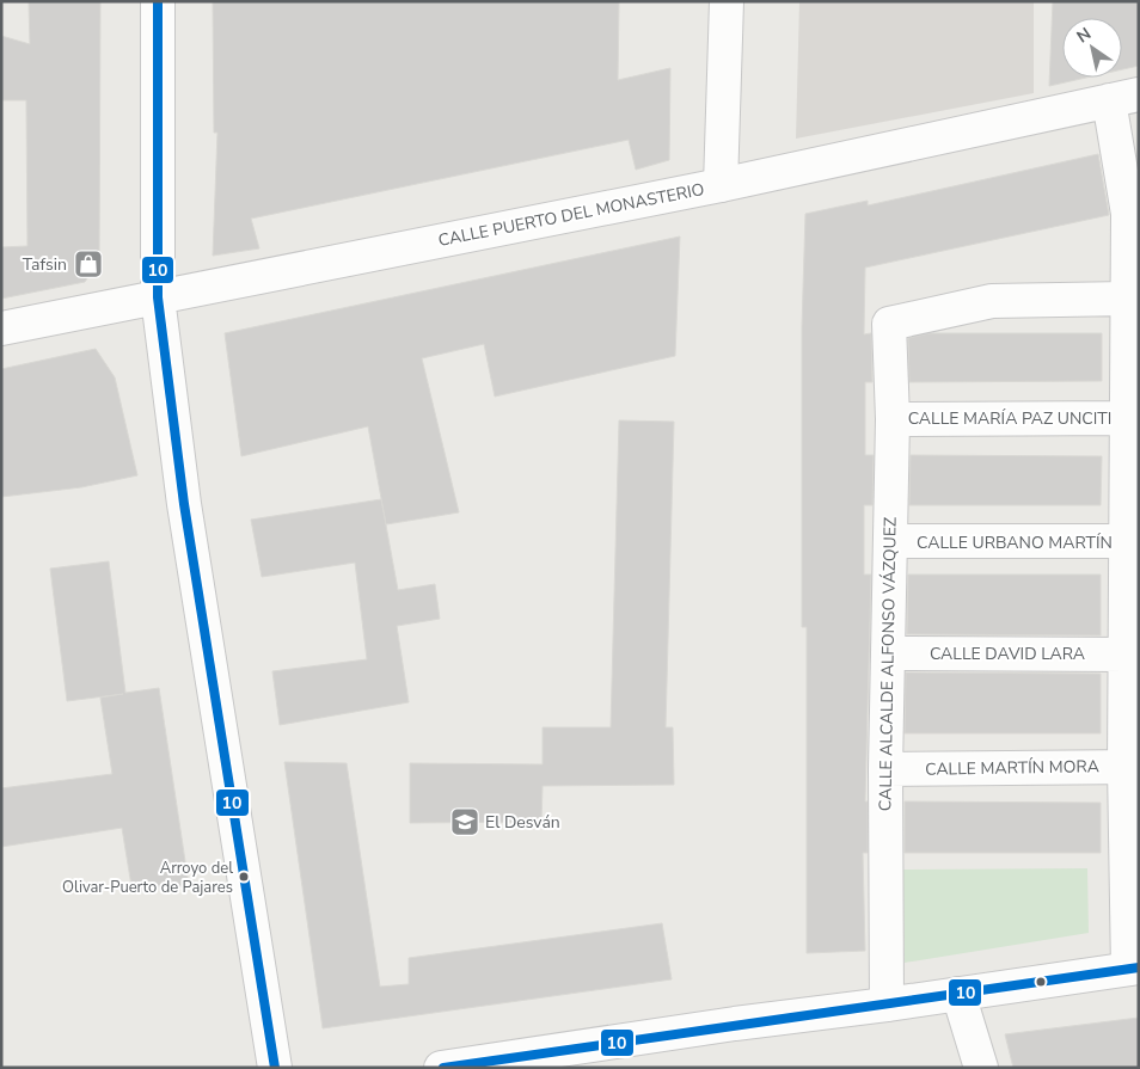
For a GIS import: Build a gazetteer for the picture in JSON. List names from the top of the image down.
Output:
{
  "streets": {
    "street": [
      "CALLE PUERTO DEL MONASTERIO",
      "CALLE MARÍA PAZ UNCITI",
      "CALLE URBANO MARTÍN",
      "CALLE DAVID LARA",
      "CALLE ALCALDE ALFONSO VÁZQUEZ",
      "CALLE MARTÍN MORA"
    ]
  },
  "crossings": [
    ["CALLE PUERTO DEL MONASTERIO", "CALLE MARÍA PAZ UNCITI"],
    ["CALLE MARÍA PAZ UNCITI", "CALLE URBANO MARTÍN"],
    ["CALLE MARÍA PAZ UNCITI", "CALLE DAVID LARA"],
    ["CALLE MARÍA PAZ UNCITI", "CALLE ALCALDE ALFONSO VÁZQUEZ"],
    ["CALLE MARÍA PAZ UNCITI", "CALLE MARTÍN MORA"],
    ["CALLE URBANO MARTÍN", "CALLE ALCALDE ALFONSO VÁZQUEZ"],
    ["CALLE DAVID LARA", "CALLE ALCALDE ALFONSO VÁZQUEZ"],
    ["CALLE ALCALDE ALFONSO VÁZQUEZ", "CALLE MARTÍN MORA"]
  ],
  "places": {
    "shop": ["Tafsin"],
    "school or university": ["El Desván"],
    "other": ["Arroyo del Olivar-Puerto de Pajares"]
  },
  "lines": ["transit line 10"],
  "north": "top left"
}
